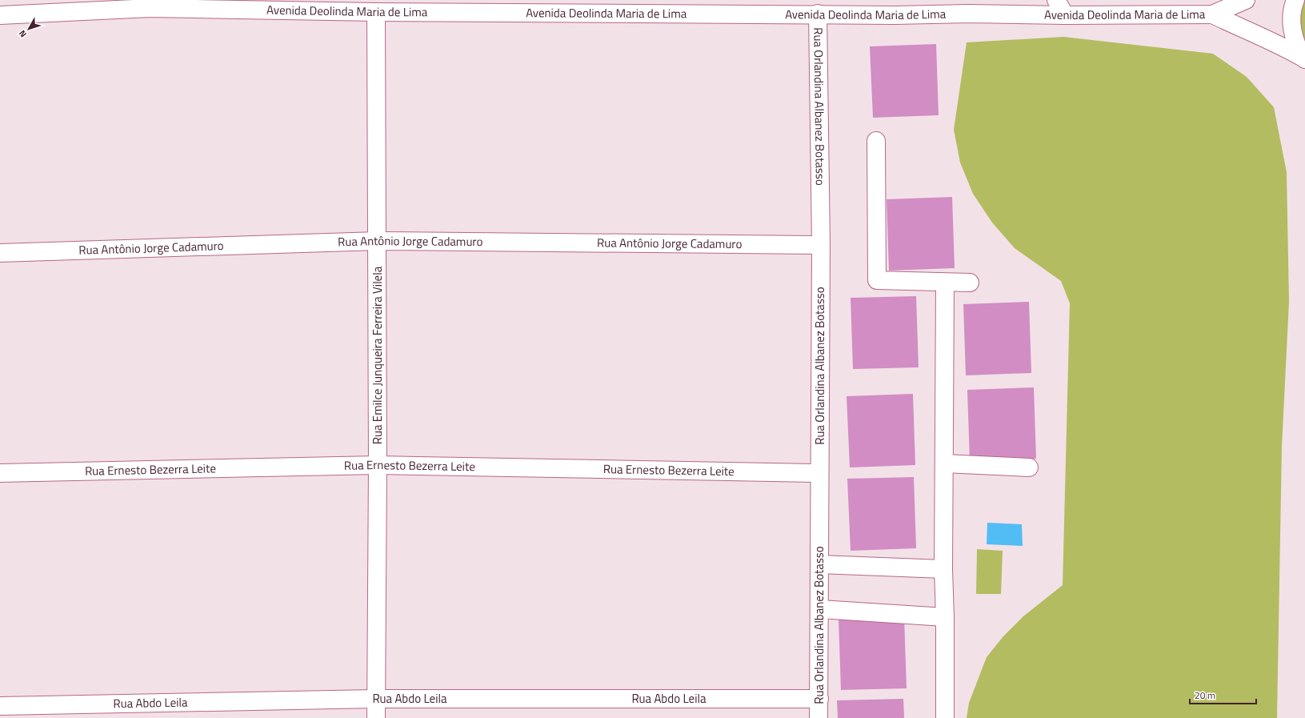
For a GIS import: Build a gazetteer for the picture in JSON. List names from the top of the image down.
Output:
{
  "streets": {
    "street": [
      "Avenida Deolinda Maria de Lima",
      "Rua Orlandina Albanez Botasso",
      "Rua Antônio Jorge Cadamuro",
      "Rua Emilce Junqueira Ferreira Vilela",
      "Rua Ernesto Bezerra Leite",
      "Rua Abdo Leila"
    ]
  },
  "crossings": [
    ["Avenida Deolinda Maria de Lima", "Rua Orlandina Albanez Botasso"],
    ["Avenida Deolinda Maria de Lima", "Rua Emilce Junqueira Ferreira Vilela"],
    ["Rua Orlandina Albanez Botasso", "Rua Antônio Jorge Cadamuro"],
    ["Rua Orlandina Albanez Botasso", "Rua Ernesto Bezerra Leite"],
    ["Rua Orlandina Albanez Botasso", "Rua Abdo Leila"],
    ["Rua Antônio Jorge Cadamuro", "Rua Emilce Junqueira Ferreira Vilela"],
    ["Rua Emilce Junqueira Ferreira Vilela", "Rua Ernesto Bezerra Leite"],
    ["Rua Emilce Junqueira Ferreira Vilela", "Rua Abdo Leila"]
  ],
  "scale_bar": "20 m",
  "north": "bottom left"
}
